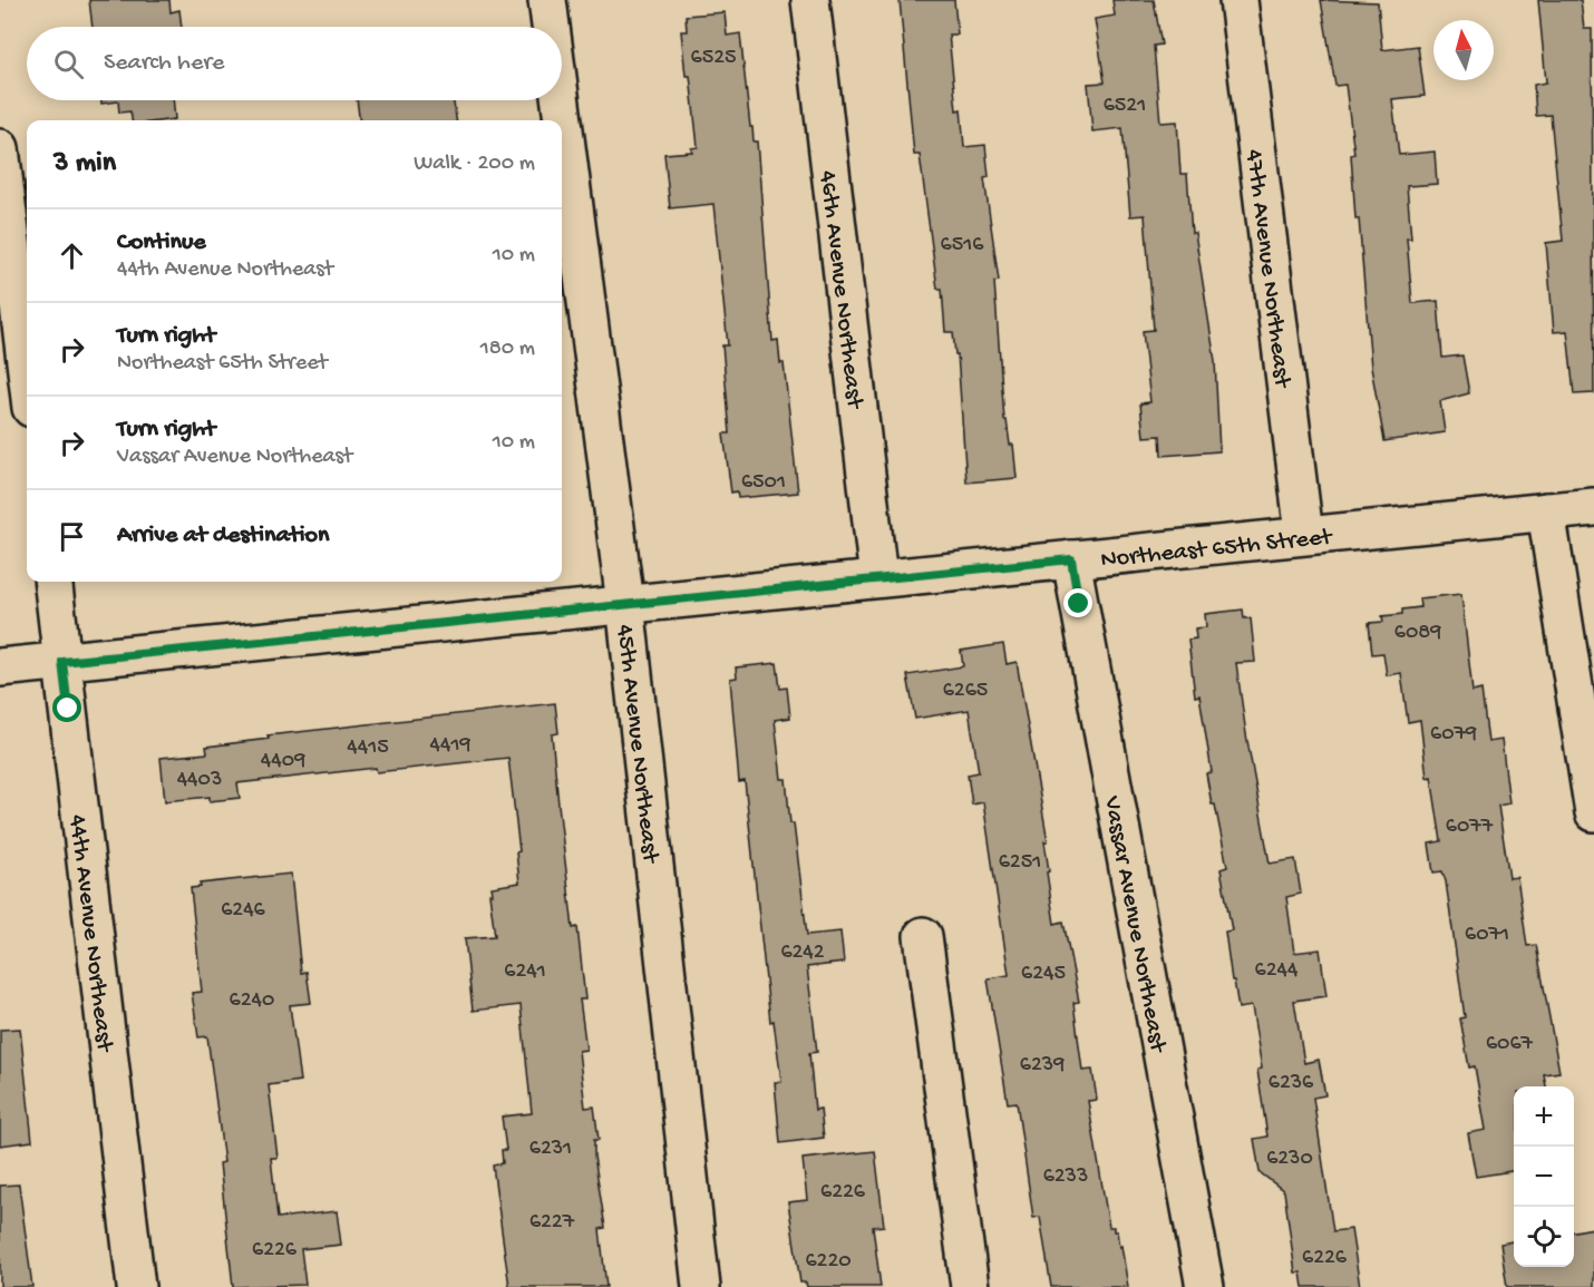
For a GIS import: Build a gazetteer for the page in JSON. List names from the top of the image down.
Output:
{
  "streets": {
    "street": [
      "47th Avenue Northeast",
      "46th Avenue Northeast",
      "Northeast 65th Street",
      "45th Avenue Northeast",
      "Vassar Avenue Northeast",
      "44th Avenue Northeast"
    ]
  },
  "crossings": [
    ["47th Avenue Northeast", "Northeast 65th Street"],
    ["46th Avenue Northeast", "Northeast 65th Street"],
    ["Northeast 65th Street", "45th Avenue Northeast"],
    ["Northeast 65th Street", "Vassar Avenue Northeast"],
    ["Northeast 65th Street", "44th Avenue Northeast"]
  ],
  "house_numbers": [
    "6525",
    "6521",
    "6516",
    "6501",
    "6089",
    "6265",
    "6079",
    "4419",
    "4415",
    "4409",
    "4403",
    "6077",
    "6251",
    "6246",
    "6071",
    "6242",
    "6244",
    "6241",
    "6245",
    "6240",
    "6067",
    "6239",
    "6236",
    "6231",
    "6230",
    "6233",
    "6226",
    "6227",
    "6226",
    "6226",
    "6220"
  ],
  "north": "top",
  "page": {
    "search": "Search here",
    "heading": ["3 min", "Walk · 200 m"],
    "list": [
      ["Continue", "44th Avenue Northeast", "10 m"],
      ["Turn right", "Northeast 65th Street", "180 m"],
      ["Turn right", "Vassar Avenue Northeast", "10 m"],
      "Arrive at destination"
    ],
    "map_buttons": ["+", "−"]
  }
}
